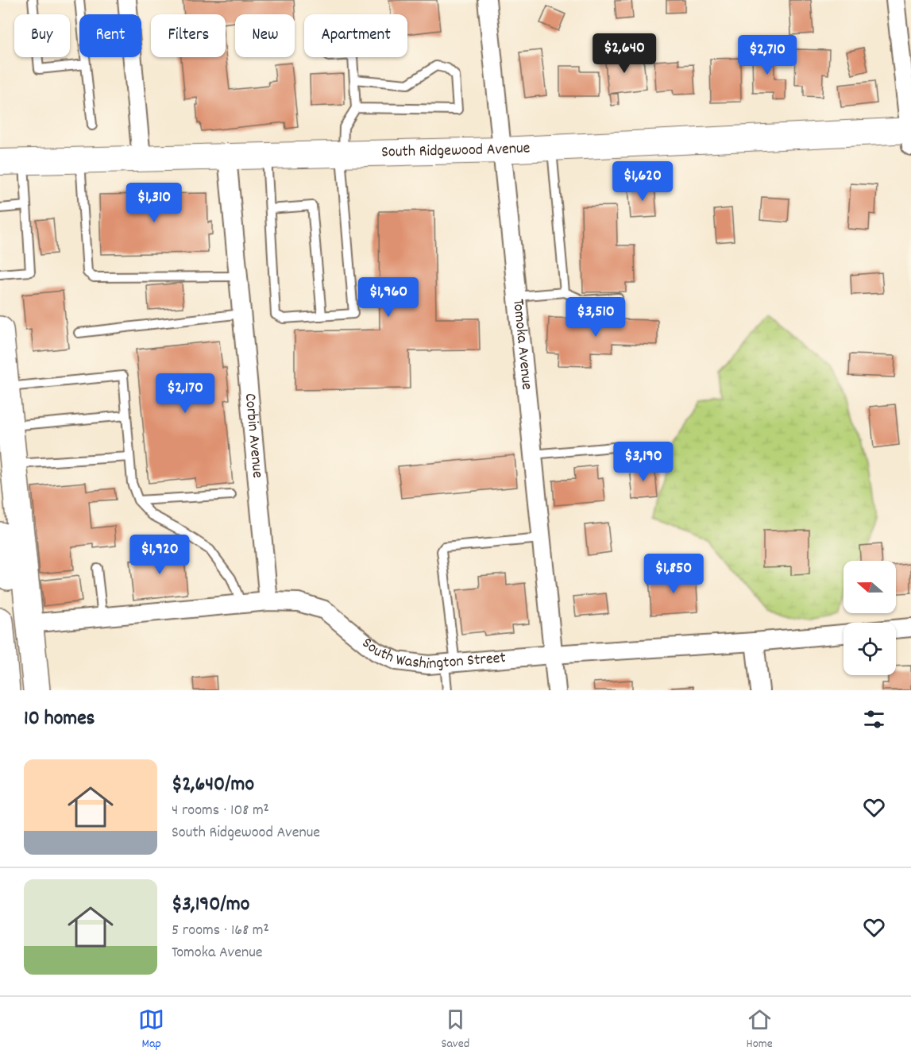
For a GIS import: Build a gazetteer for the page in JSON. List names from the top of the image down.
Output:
{
  "streets": {
    "street": [
      "South Ridgewood Avenue",
      "Tomoka Avenue",
      "Corbin Avenue",
      "South Washington Street"
    ]
  },
  "crossings": [
    ["South Ridgewood Avenue", "Tomoka Avenue"],
    ["South Ridgewood Avenue", "Corbin Avenue"],
    ["Tomoka Avenue", "South Washington Street"],
    ["Corbin Avenue", "South Washington Street"]
  ],
  "north": "left",
  "page": {
    "chip": [
      "Buy",
      "Rent",
      "Filters",
      "New",
      "Apartment"
    ],
    "price": [
      "$2,640",
      "$2,710",
      "$1,620",
      "$1,310",
      "$1,960",
      "$3,510",
      "$2,170",
      "$3,190",
      "$1,920",
      "$1,850"
    ],
    "heading": "10 homes",
    "list": [
      {
        "name": "$2,640/mo",
        "note": "4 rooms · 108 m² · South Ridgewood Avenue"
      },
      {
        "name": "$3,190/mo",
        "note": "5 rooms · 168 m² · Tomoka Avenue"
      }
    ],
    "tabs": ["Map", "Saved", "Home"]
  }
}
